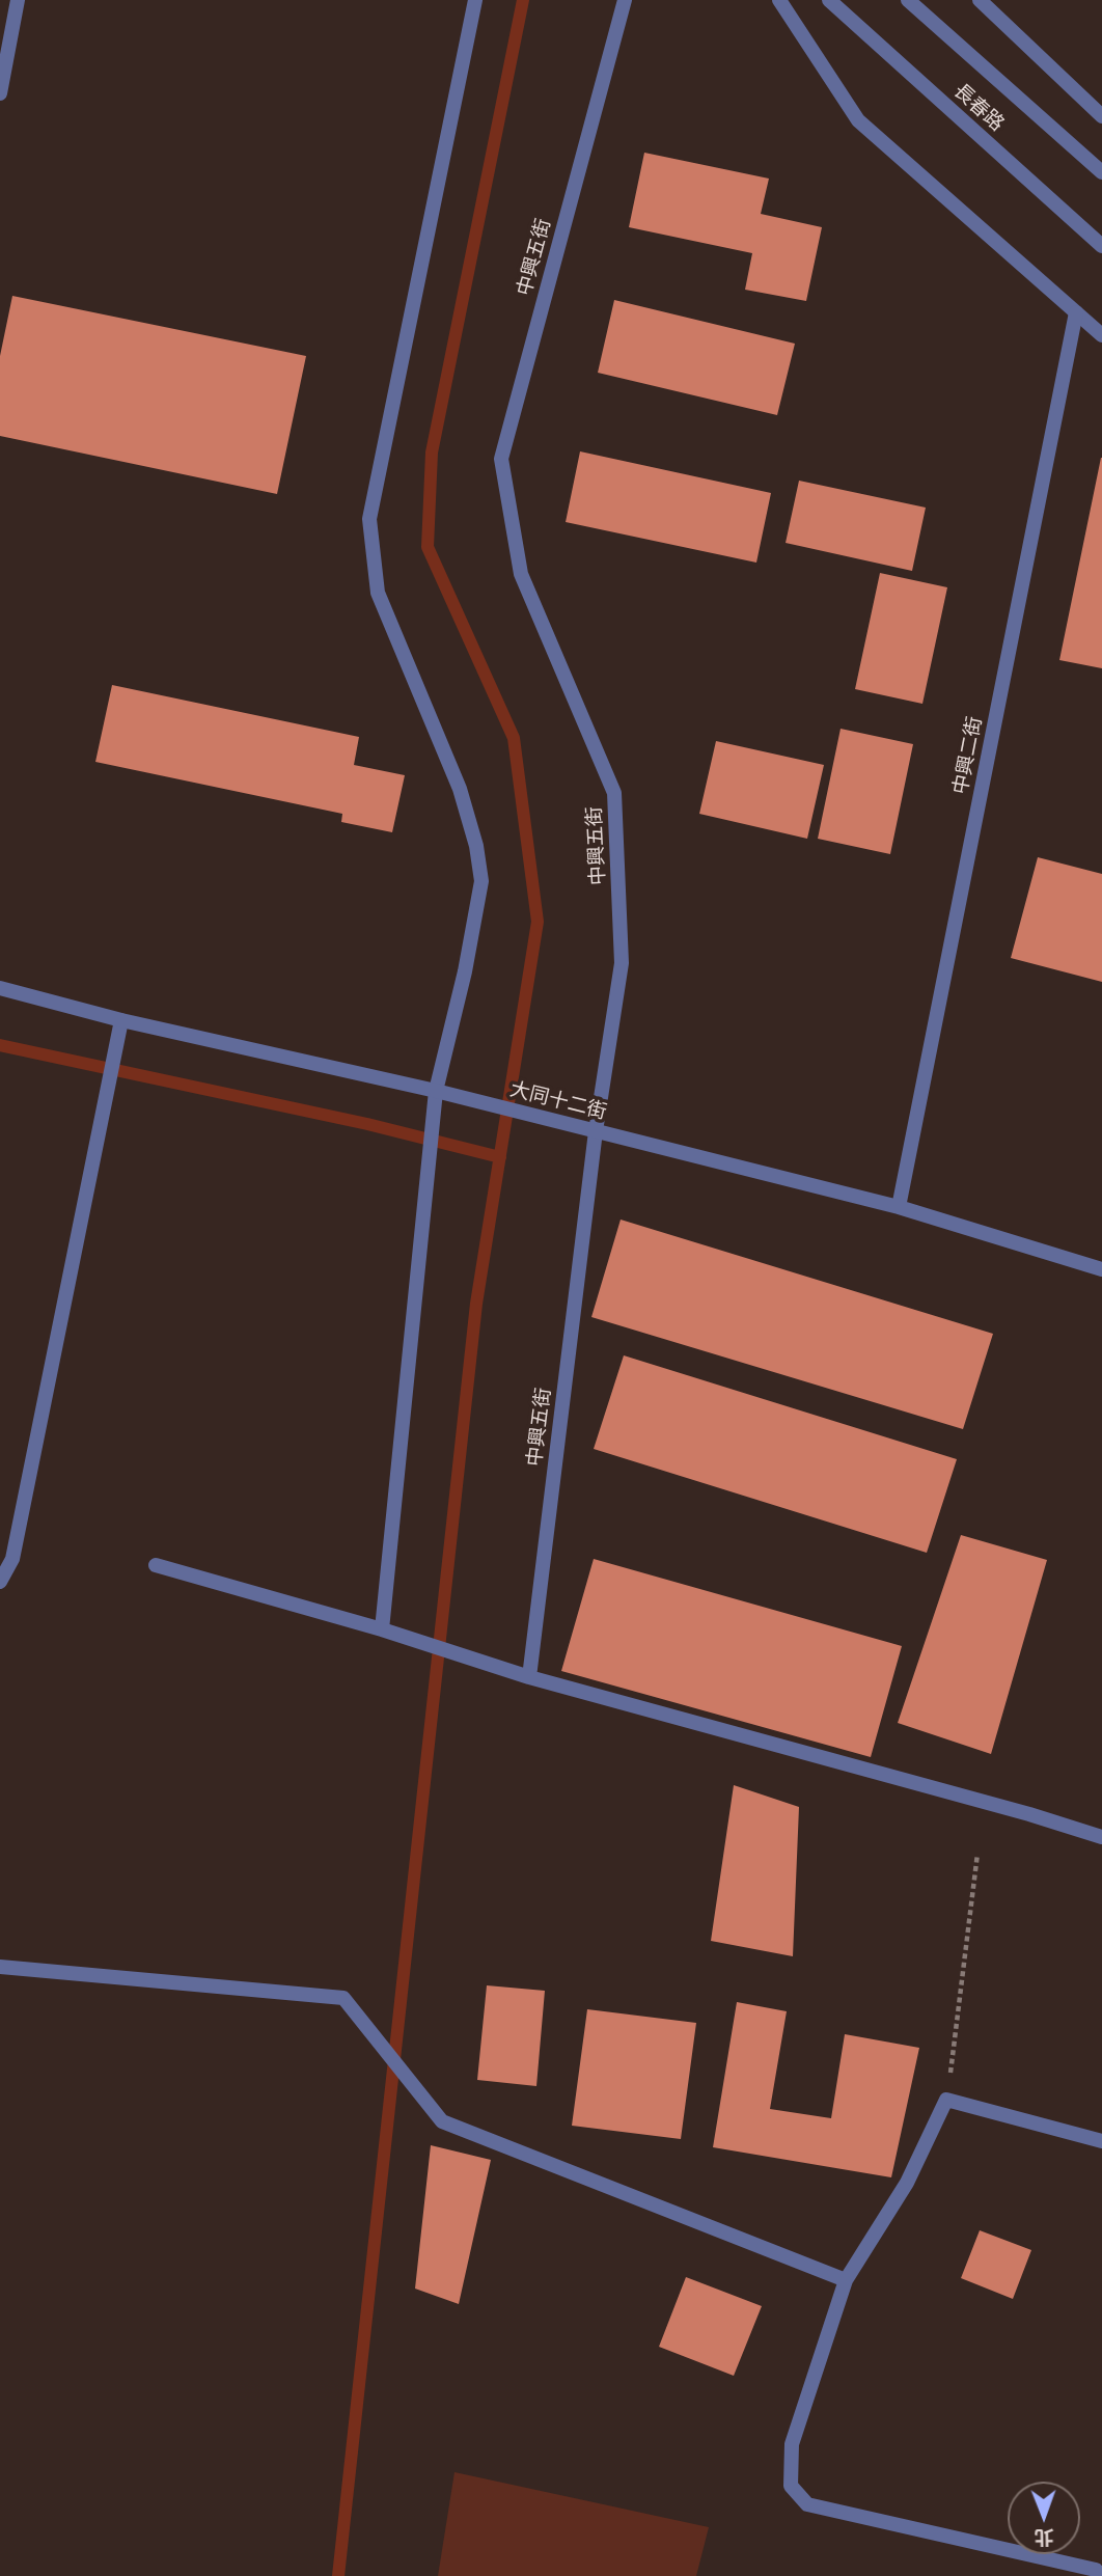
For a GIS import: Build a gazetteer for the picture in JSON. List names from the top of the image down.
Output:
{
  "streets": {
    "street": [
      "長春路",
      "中興五街",
      "中興二街",
      "大同十二街"
    ]
  },
  "crossings": [
    ["中興五街", "大同十二街"],
    ["中興二街", "大同十二街"]
  ],
  "north": "bottom"
}
